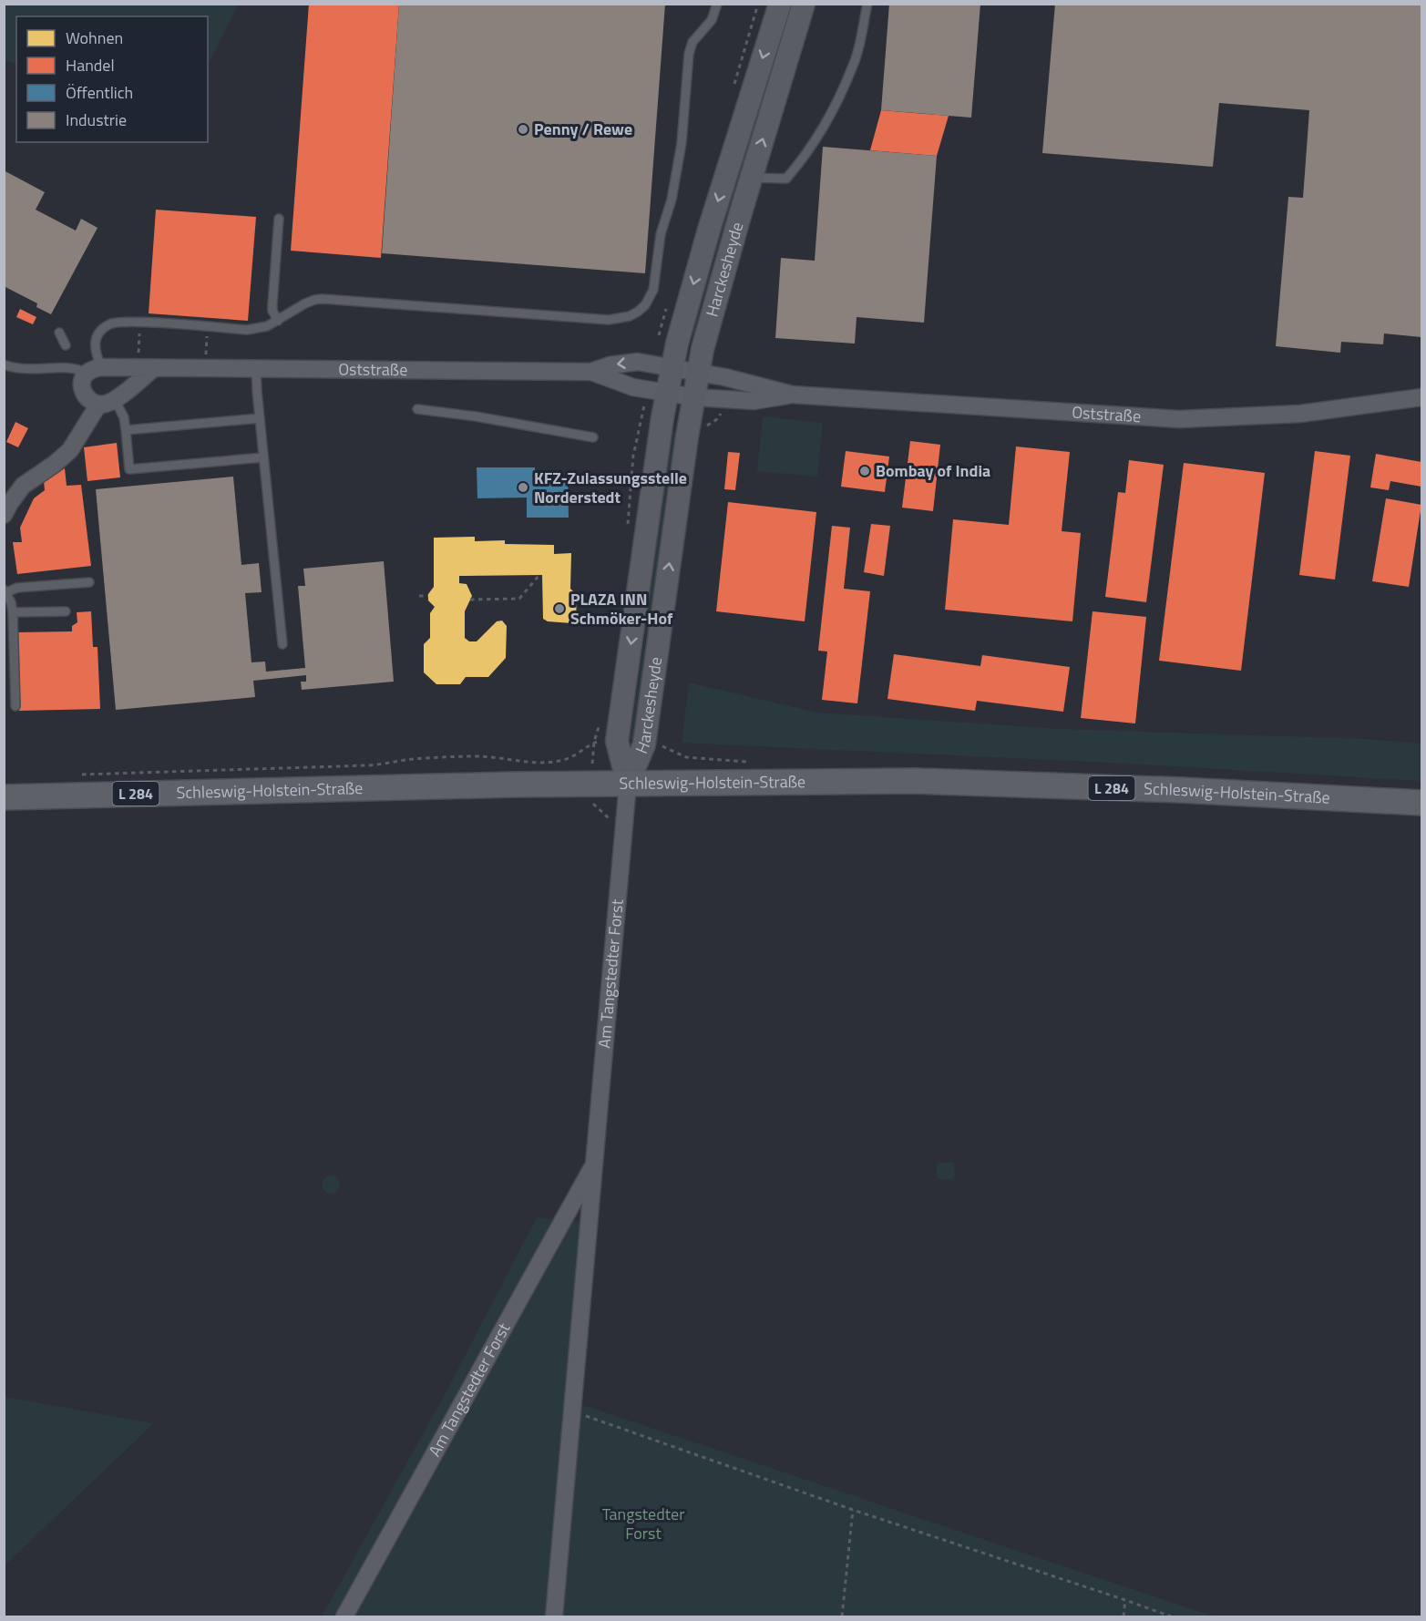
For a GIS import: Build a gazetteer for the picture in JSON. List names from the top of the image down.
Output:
{
  "streets": {
    "main road": ["Harckesheyde", "Schleswig-Holstein-Straße", "L 284"],
    "street": ["Oststraße", "Am Tangstedter Forst"]
  },
  "crossings": [
    ["Harckesheyde", "Oststraße"],
    ["Harckesheyde", "Schleswig-Holstein-Straße"],
    ["Harckesheyde", "Am Tangstedter Forst"],
    ["Schleswig-Holstein-Straße", "Am Tangstedter Forst"]
  ],
  "parks": ["Tangstedter Forst"],
  "places": [
    "Penny / Rewe",
    "Bombay of India",
    "KFZ-Zulassungsstelle Norderstedt",
    "PLAZA INN Schmöker-Hof"
  ],
  "legend": [
    "Wohnen",
    "Handel",
    "Öffentlich",
    "Industrie"
  ]
}
